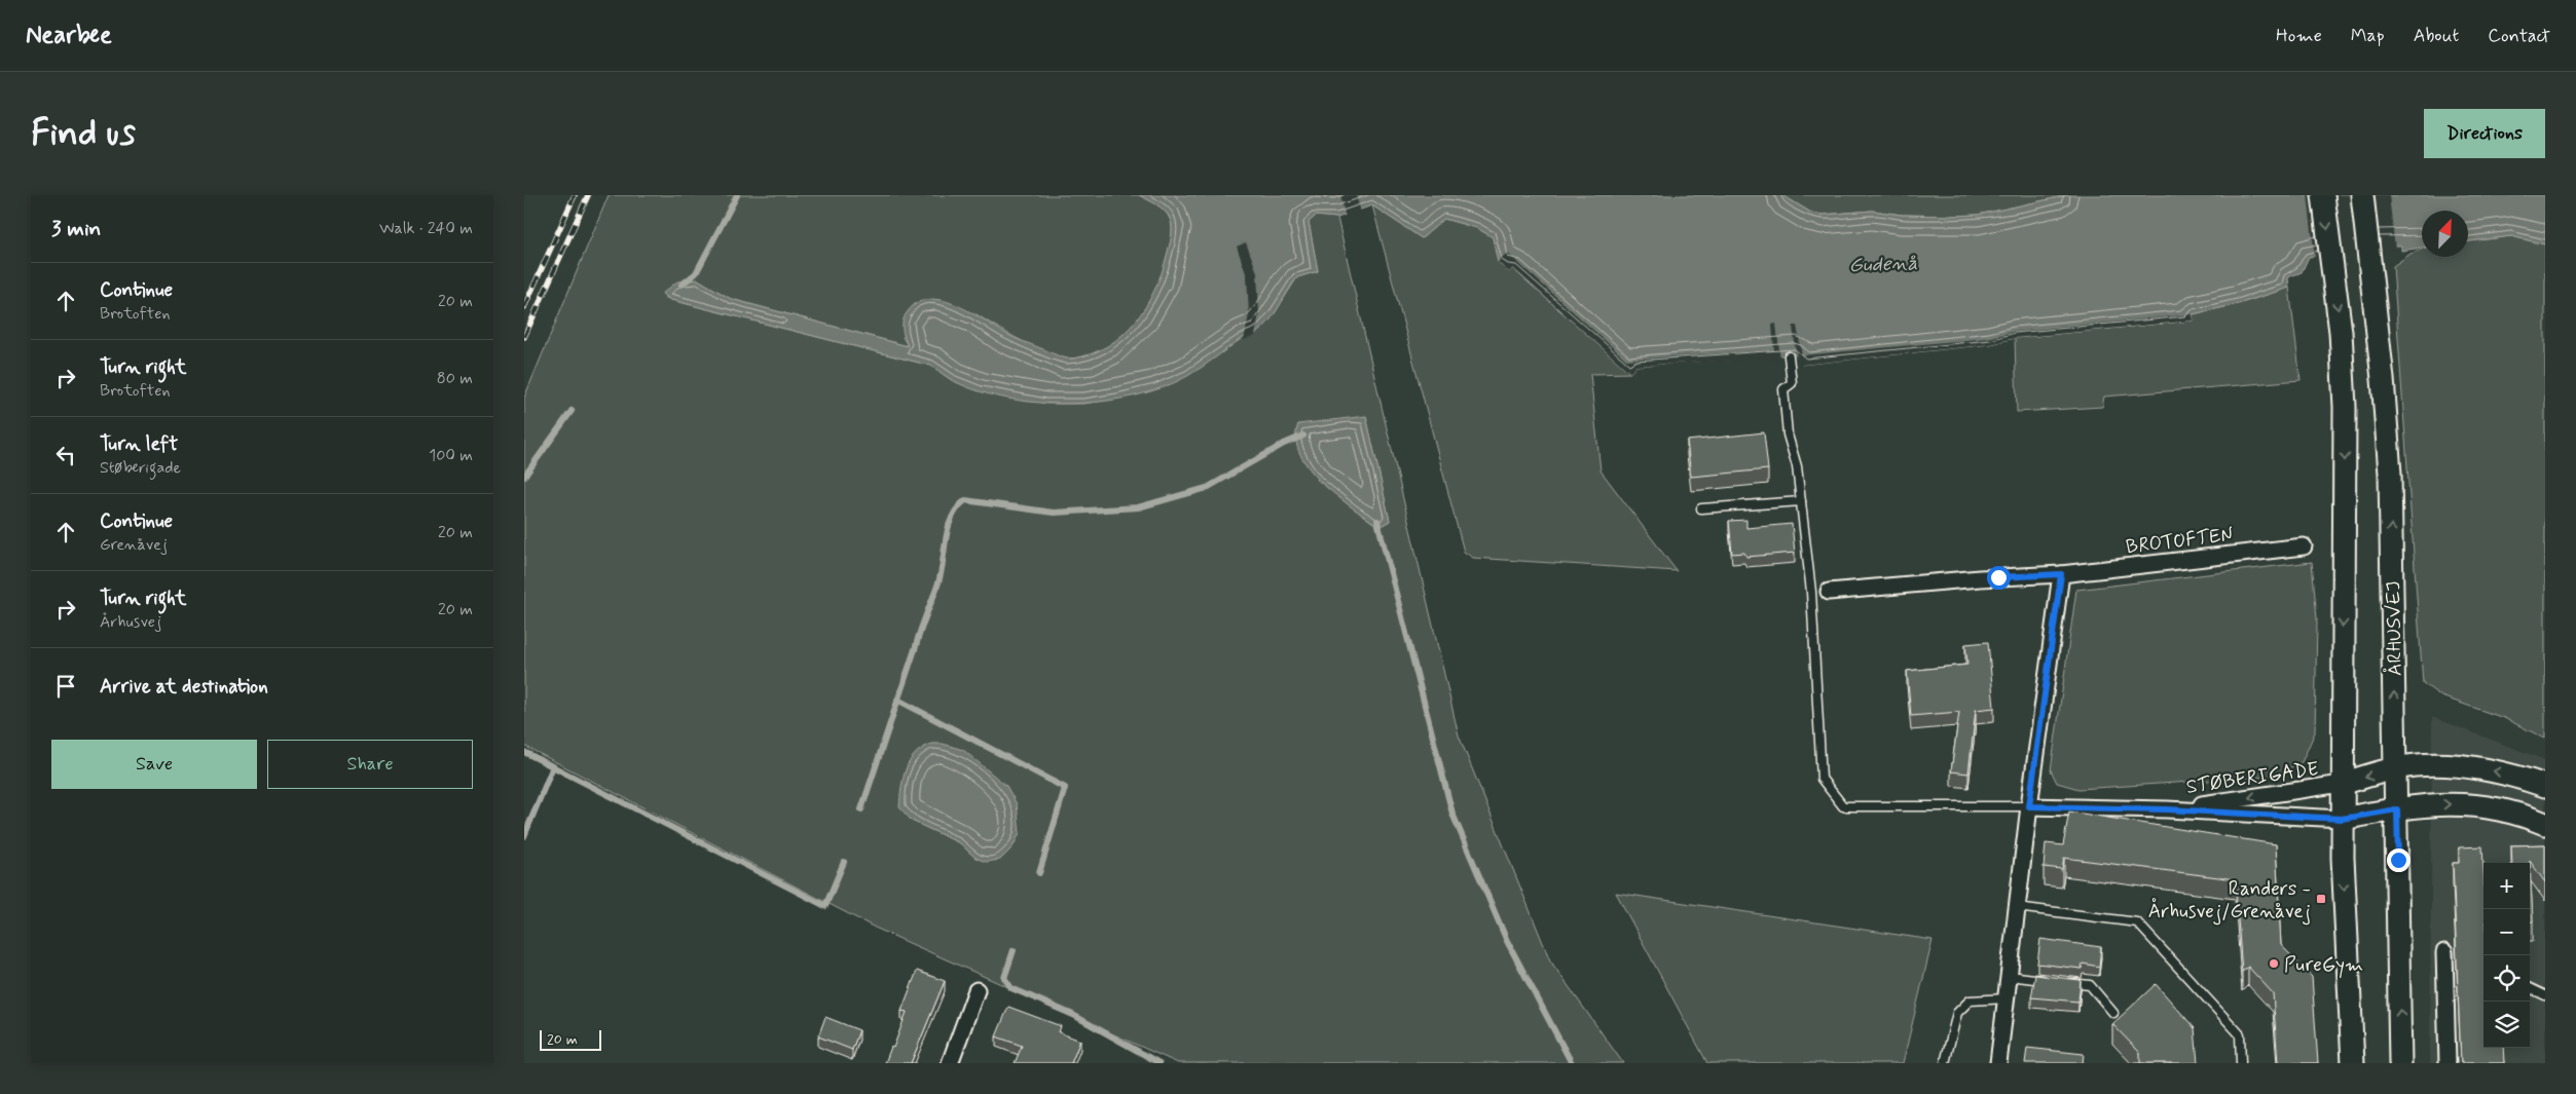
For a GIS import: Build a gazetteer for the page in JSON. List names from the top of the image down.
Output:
{
  "streets": {
    "main road": ["ÅRHUSVEJ"],
    "street": ["BROTOFTEN", "STØBERIGADE"]
  },
  "water": ["Gudenå"],
  "places": {
    "transit": ["Randers - Århusvej/Grenåvej"],
    "other": ["PureGym"]
  },
  "scale_bar": "20 m",
  "north": "top right",
  "page": {
    "header": "Nearbee",
    "nav": [
      "Home",
      "Map",
      "About",
      "Contact"
    ],
    "buttons": [
      "Directions",
      ["Save", "Share"]
    ],
    "title": "Find us",
    "heading": ["3 min", "Walk · 240 m"],
    "list": [
      ["Continue", "Brotoften", "20 m"],
      ["Turn right", "Brotoften", "80 m"],
      ["Turn left", "Støberigade", "100 m"],
      ["Continue", "Grenåvej", "20 m"],
      ["Turn right", "Århusvej", "20 m"],
      "Arrive at destination"
    ],
    "map_buttons": ["+", "−"],
    "scale": "20 m"
  }
}
